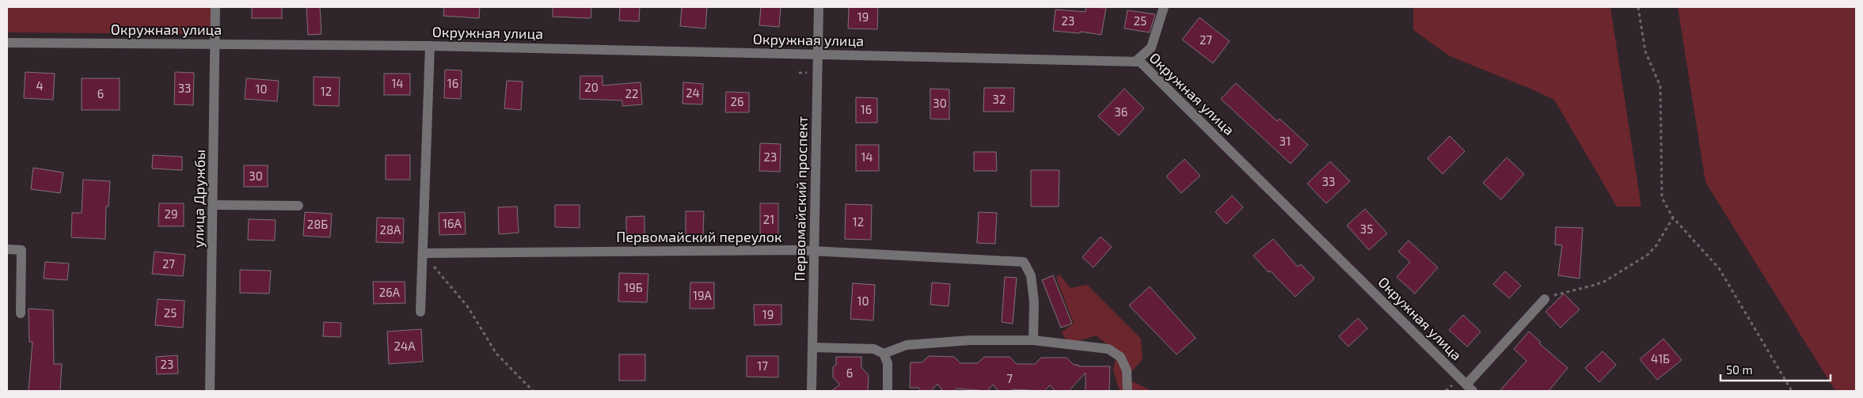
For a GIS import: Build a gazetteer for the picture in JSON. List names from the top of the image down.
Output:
{
  "streets": {
    "street": [
      "Окружная улица",
      "улица Дружбы",
      "Первомайский проспект",
      "Первомайский переулок"
    ]
  },
  "crossings": [
    ["Окружная улица", "улица Дружбы"],
    ["Окружная улица", "Первомайский проспект"],
    ["Первомайский проспект", "Первомайский переулок"]
  ],
  "house_numbers": [
    "19",
    "23",
    "25",
    "27",
    "14",
    "16",
    "4",
    "20",
    "33",
    "10",
    "12",
    "24",
    "6",
    "22",
    "32",
    "26",
    "30",
    "16",
    "36",
    "31",
    "23",
    "14",
    "30",
    "33",
    "29",
    "21",
    "12",
    "16А",
    "28Б",
    "35",
    "28А",
    "27",
    "19Б",
    "26А",
    "19А",
    "10",
    "25",
    "19",
    "24А",
    "41Б",
    "23",
    "17",
    "6",
    "7"
  ],
  "scale_bar": "50 m"
}
